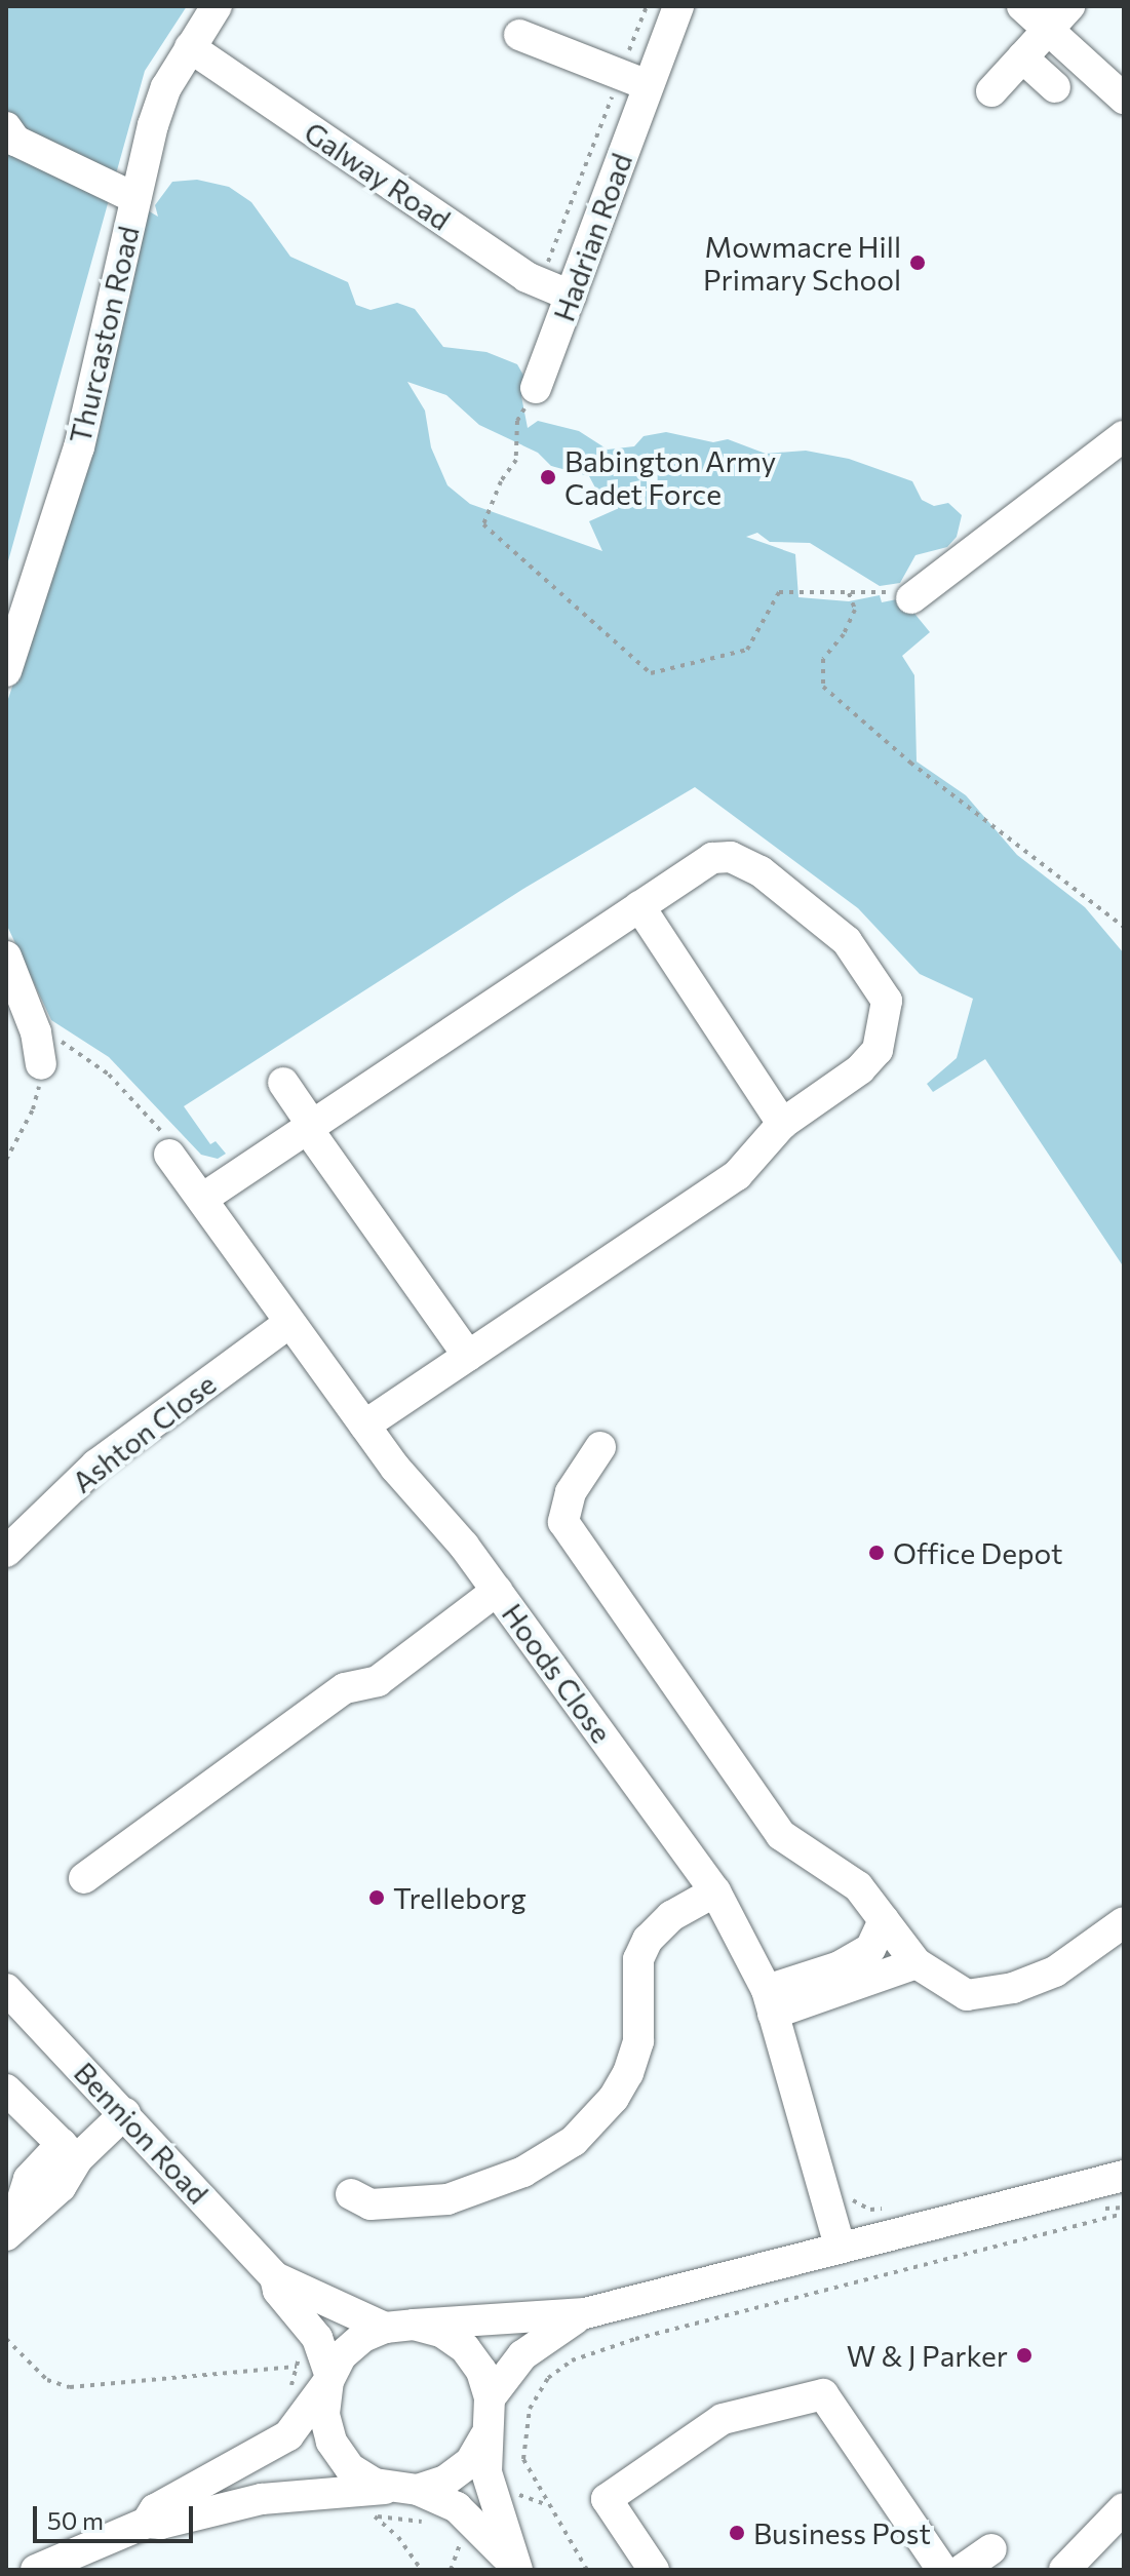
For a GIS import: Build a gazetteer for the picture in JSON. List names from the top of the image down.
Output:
{
  "streets": {
    "street": [
      "Galway Road",
      "Hadrian Road",
      "Thurcaston Road",
      "Ashton Close",
      "Hoods Close",
      "Bennion Road"
    ]
  },
  "crossings": [
    ["Galway Road", "Hadrian Road"],
    ["Galway Road", "Thurcaston Road"],
    ["Ashton Close", "Hoods Close"]
  ],
  "places": [
    "Mowmacre Hill Primary School",
    "Babington Army Cadet Force",
    "Office Depot",
    "Trelleborg",
    "W & J Parker",
    "Business Post"
  ],
  "scale_bar": "50 m"
}
